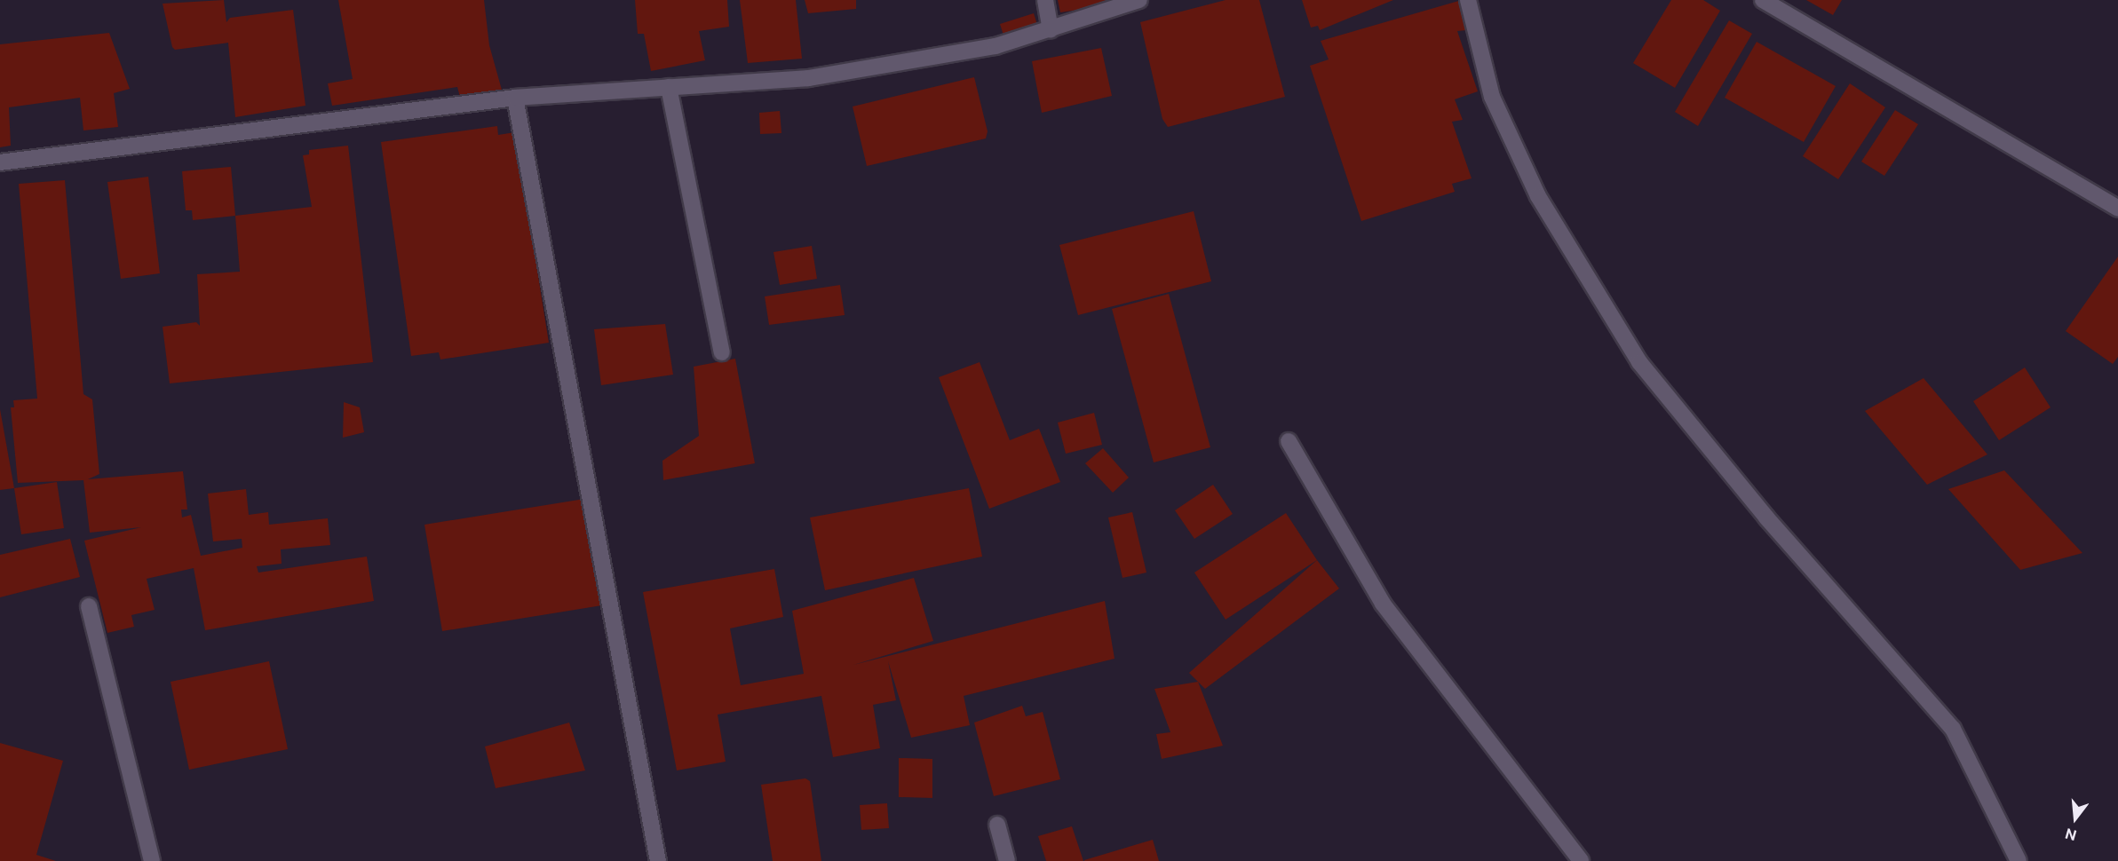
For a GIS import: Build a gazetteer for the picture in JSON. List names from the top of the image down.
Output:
{
  "north": "bottom"
}
